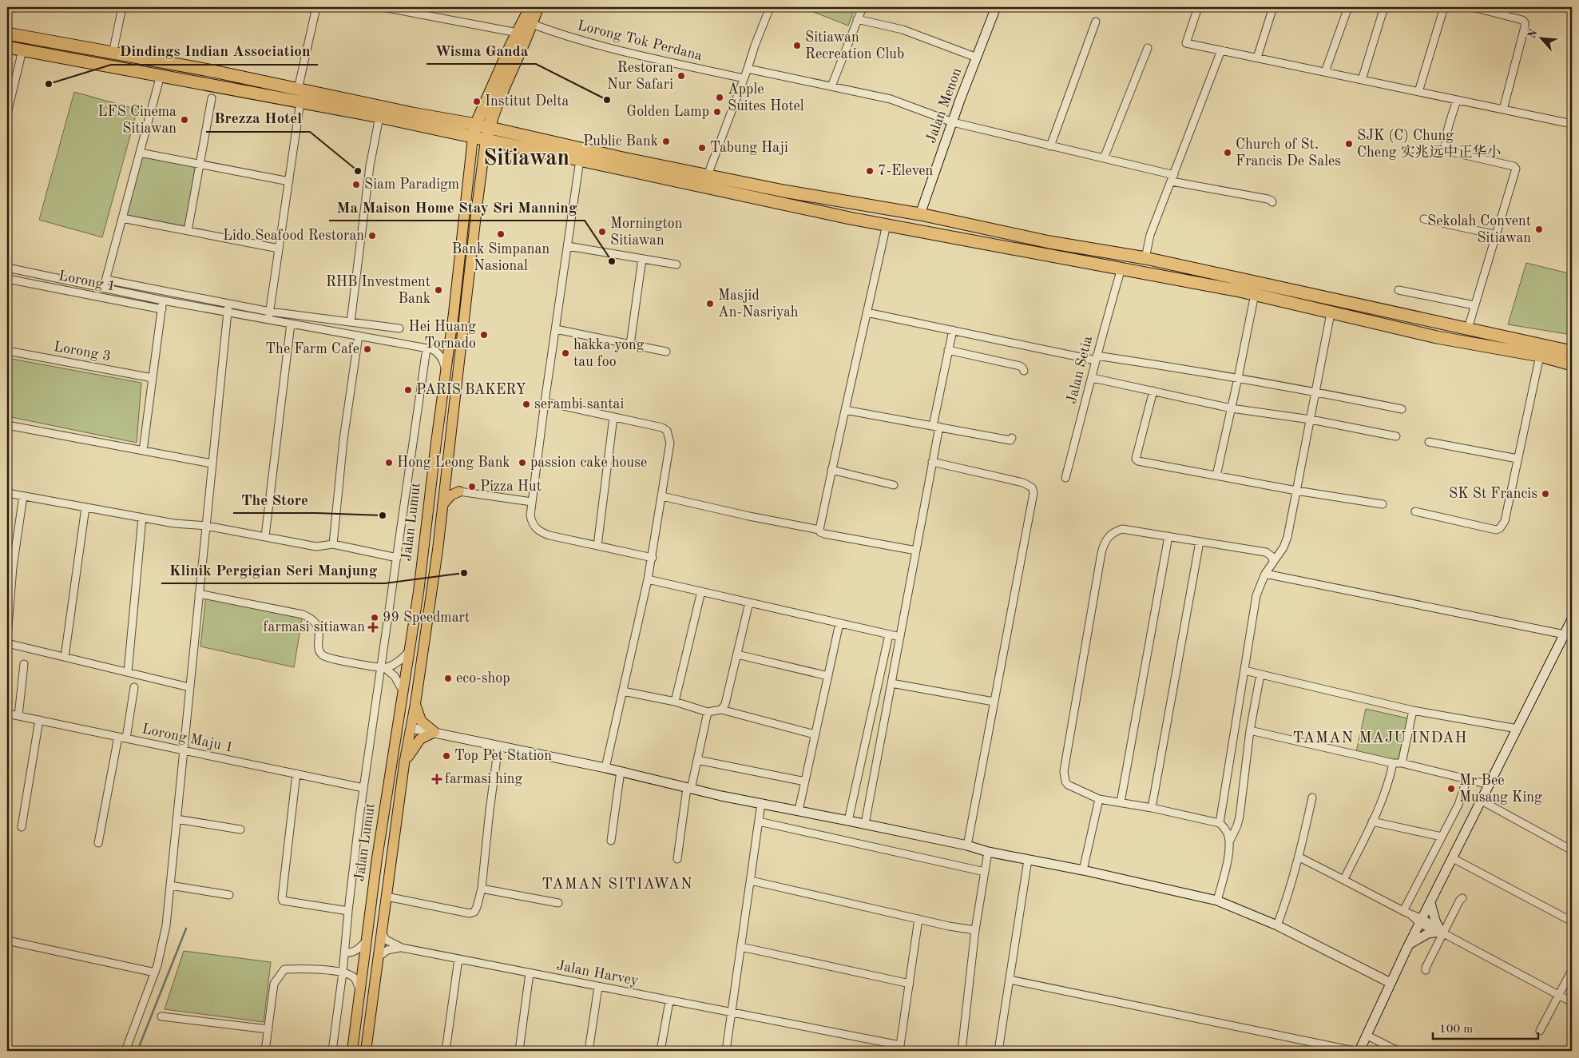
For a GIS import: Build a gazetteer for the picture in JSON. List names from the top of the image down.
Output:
{
  "streets": {
    "highway": ["Jalan Lumut"],
    "street": [
      "Lorong Tok Perdana",
      "Jalan Menon",
      "Lorong 1",
      "Lorong 3",
      "Jalan Setia",
      "Lorong Maju 1",
      "Jalan Harvey"
    ]
  },
  "crossings": [
    ["Lorong Tok Perdana", "Jalan Lumut"]
  ],
  "districts": ["Sitiawan", "TAMAN MAJU INDAH", "TAMAN SITIAWAN"],
  "places": {
    "other": [
      "Sitiawan Recreation Club",
      "Restoran Nur Safari",
      "Dindings Indian Association",
      "Apple Suites Hotel",
      "Wisma Ganda",
      "Institut Delta",
      "Golden Lamp",
      "LFS Cinema Sitiawan",
      "Public Bank",
      "SJK (C) Chung Cheng 实兆远中正华小",
      "Tabung Haji",
      "Church of St. Francis De Sales",
      "Brezza Hotel",
      "7-Eleven",
      "Siam Paradigm",
      "Sekolah Convent Sitiawan",
      "Mornington Sitiawan",
      "Bank Simpanan Nasional",
      "Lido Seafood Restoran",
      "Ma Maison Home Stay Sri Manning",
      "RHB Investment Bank",
      "Masjid An-Nasriyah",
      "Hei Huang Tornado",
      "The Farm Cafe",
      "hakka yong tau foo",
      "PARIS BAKERY",
      "serambi santai",
      "Hong Leong Bank",
      "passion cake house",
      "Pizza Hut",
      "SK St Francis",
      "The Store",
      "Klinik Pergigian Seri Manjung",
      "99 Speedmart",
      "eco-shop",
      "Top Pet Station",
      "Mr Bee Musang King"
    ],
    "health": ["farmasi sitiawan", "farmasi hing"]
  },
  "scale_bar": "100 m",
  "north": "top left"
}
